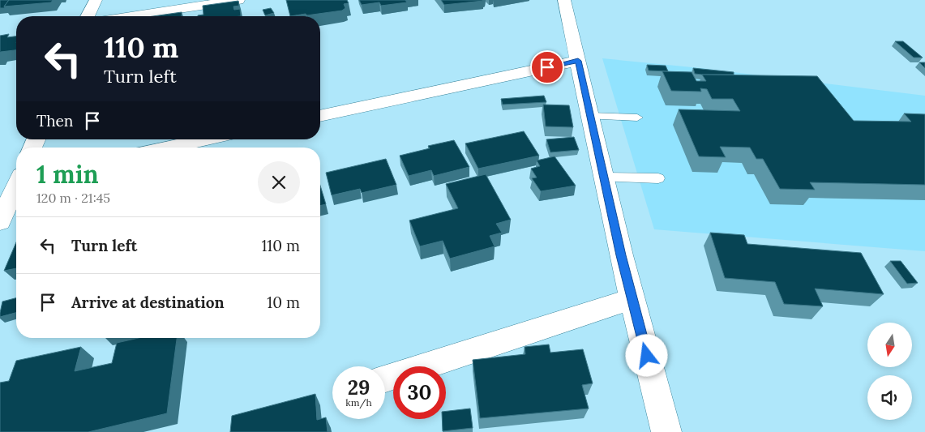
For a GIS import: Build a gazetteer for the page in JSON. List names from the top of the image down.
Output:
{
  "north": "bottom",
  "page": {
    "turn": ["110 m", "Turn left"],
    "then": "Then",
    "heading": ["1 min", "120 m · 21:45"],
    "list": [
      {
        "name": "Turn left",
        "value": "110 m"
      },
      {
        "name": "Arrive at destination",
        "value": "10 m"
      }
    ],
    "speed": "29 km/h",
    "limit": "30"
  }
}
